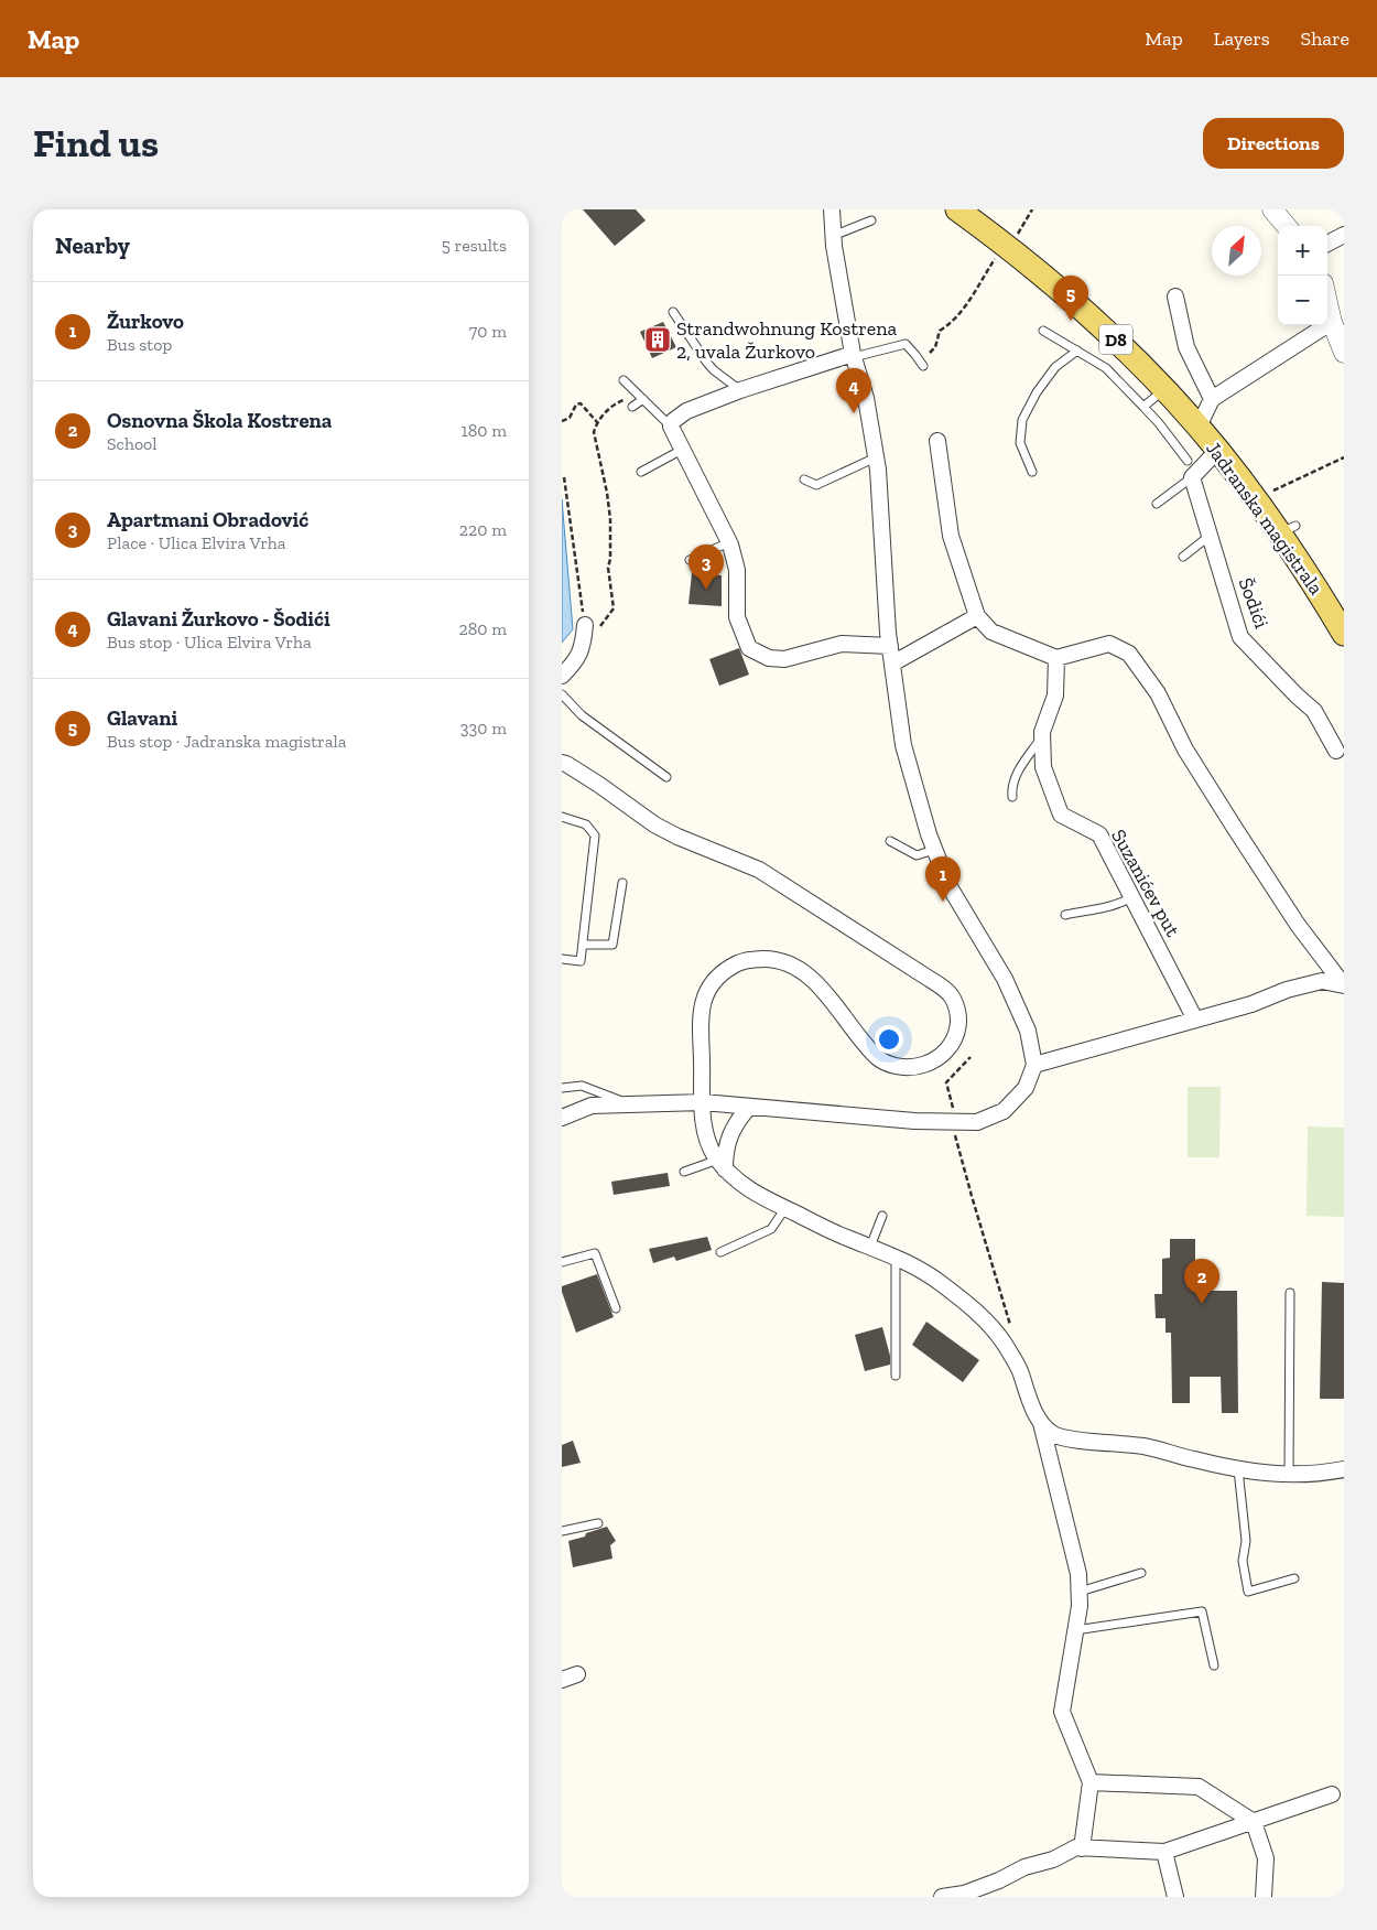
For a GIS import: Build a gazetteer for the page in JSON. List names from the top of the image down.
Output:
{
  "streets": {
    "main road": ["D8", "Jadranska magistrala"],
    "street": ["Šodići", "Suzanićev put"]
  },
  "places": {
    "building": ["Strandwohnung Kostrena 2, uvala Žurkovo"]
  },
  "north": "top right",
  "page": {
    "header": "Map",
    "nav": ["Map", "Layers", "Share"],
    "buttons": "Directions",
    "title": "Find us",
    "heading": ["Nearby", "5 results"],
    "map_buttons": ["+", "−"],
    "pins": [
      "5",
      "4",
      "3",
      "1",
      "2"
    ],
    "list": [
      {
        "mark": "1",
        "name": "Žurkovo",
        "note": "Bus stop",
        "value": "70 m"
      },
      {
        "mark": "2",
        "name": "Osnovna Škola Kostrena",
        "note": "School",
        "value": "180 m"
      },
      {
        "mark": "3",
        "name": "Apartmani Obradović",
        "note": "Place · Ulica Elvira Vrha",
        "value": "220 m"
      },
      {
        "mark": "4",
        "name": "Glavani Žurkovo - Šodići",
        "note": "Bus stop · Ulica Elvira Vrha",
        "value": "280 m"
      },
      {
        "mark": "5",
        "name": "Glavani",
        "note": "Bus stop · Jadranska magistrala",
        "value": "330 m"
      }
    ]
  }
}
